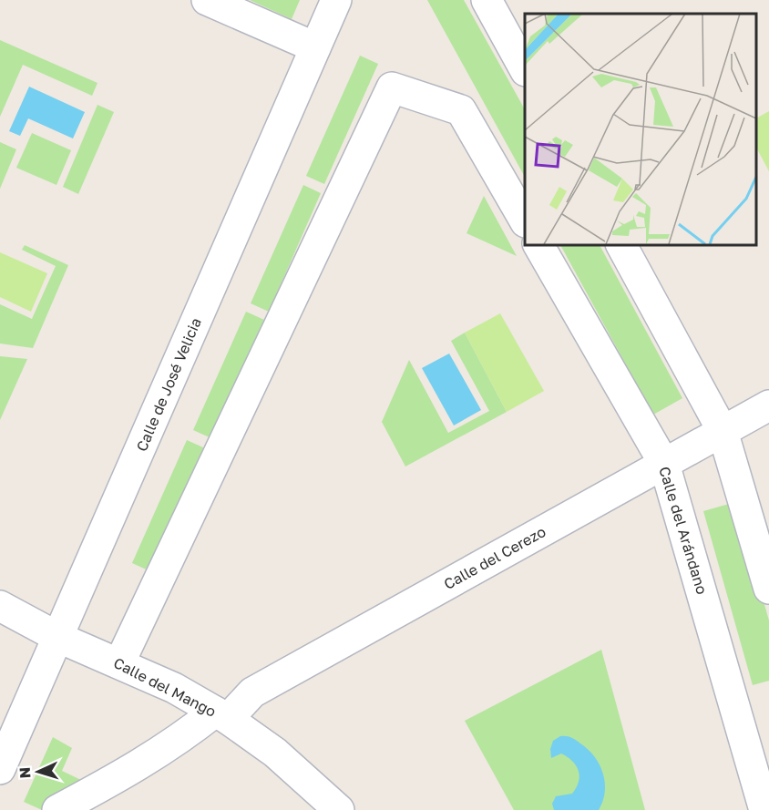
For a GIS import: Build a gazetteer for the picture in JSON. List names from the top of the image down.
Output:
{
  "streets": {
    "street": [
      "Calle de José Velicia",
      "Calle del Arándano",
      "Calle del Cerezo",
      "Calle del Mango"
    ]
  },
  "crossings": [
    ["Calle de José Velicia", "Calle del Mango"],
    ["Calle del Arándano", "Calle del Cerezo"],
    ["Calle del Cerezo", "Calle del Mango"]
  ],
  "north": "left"
}
